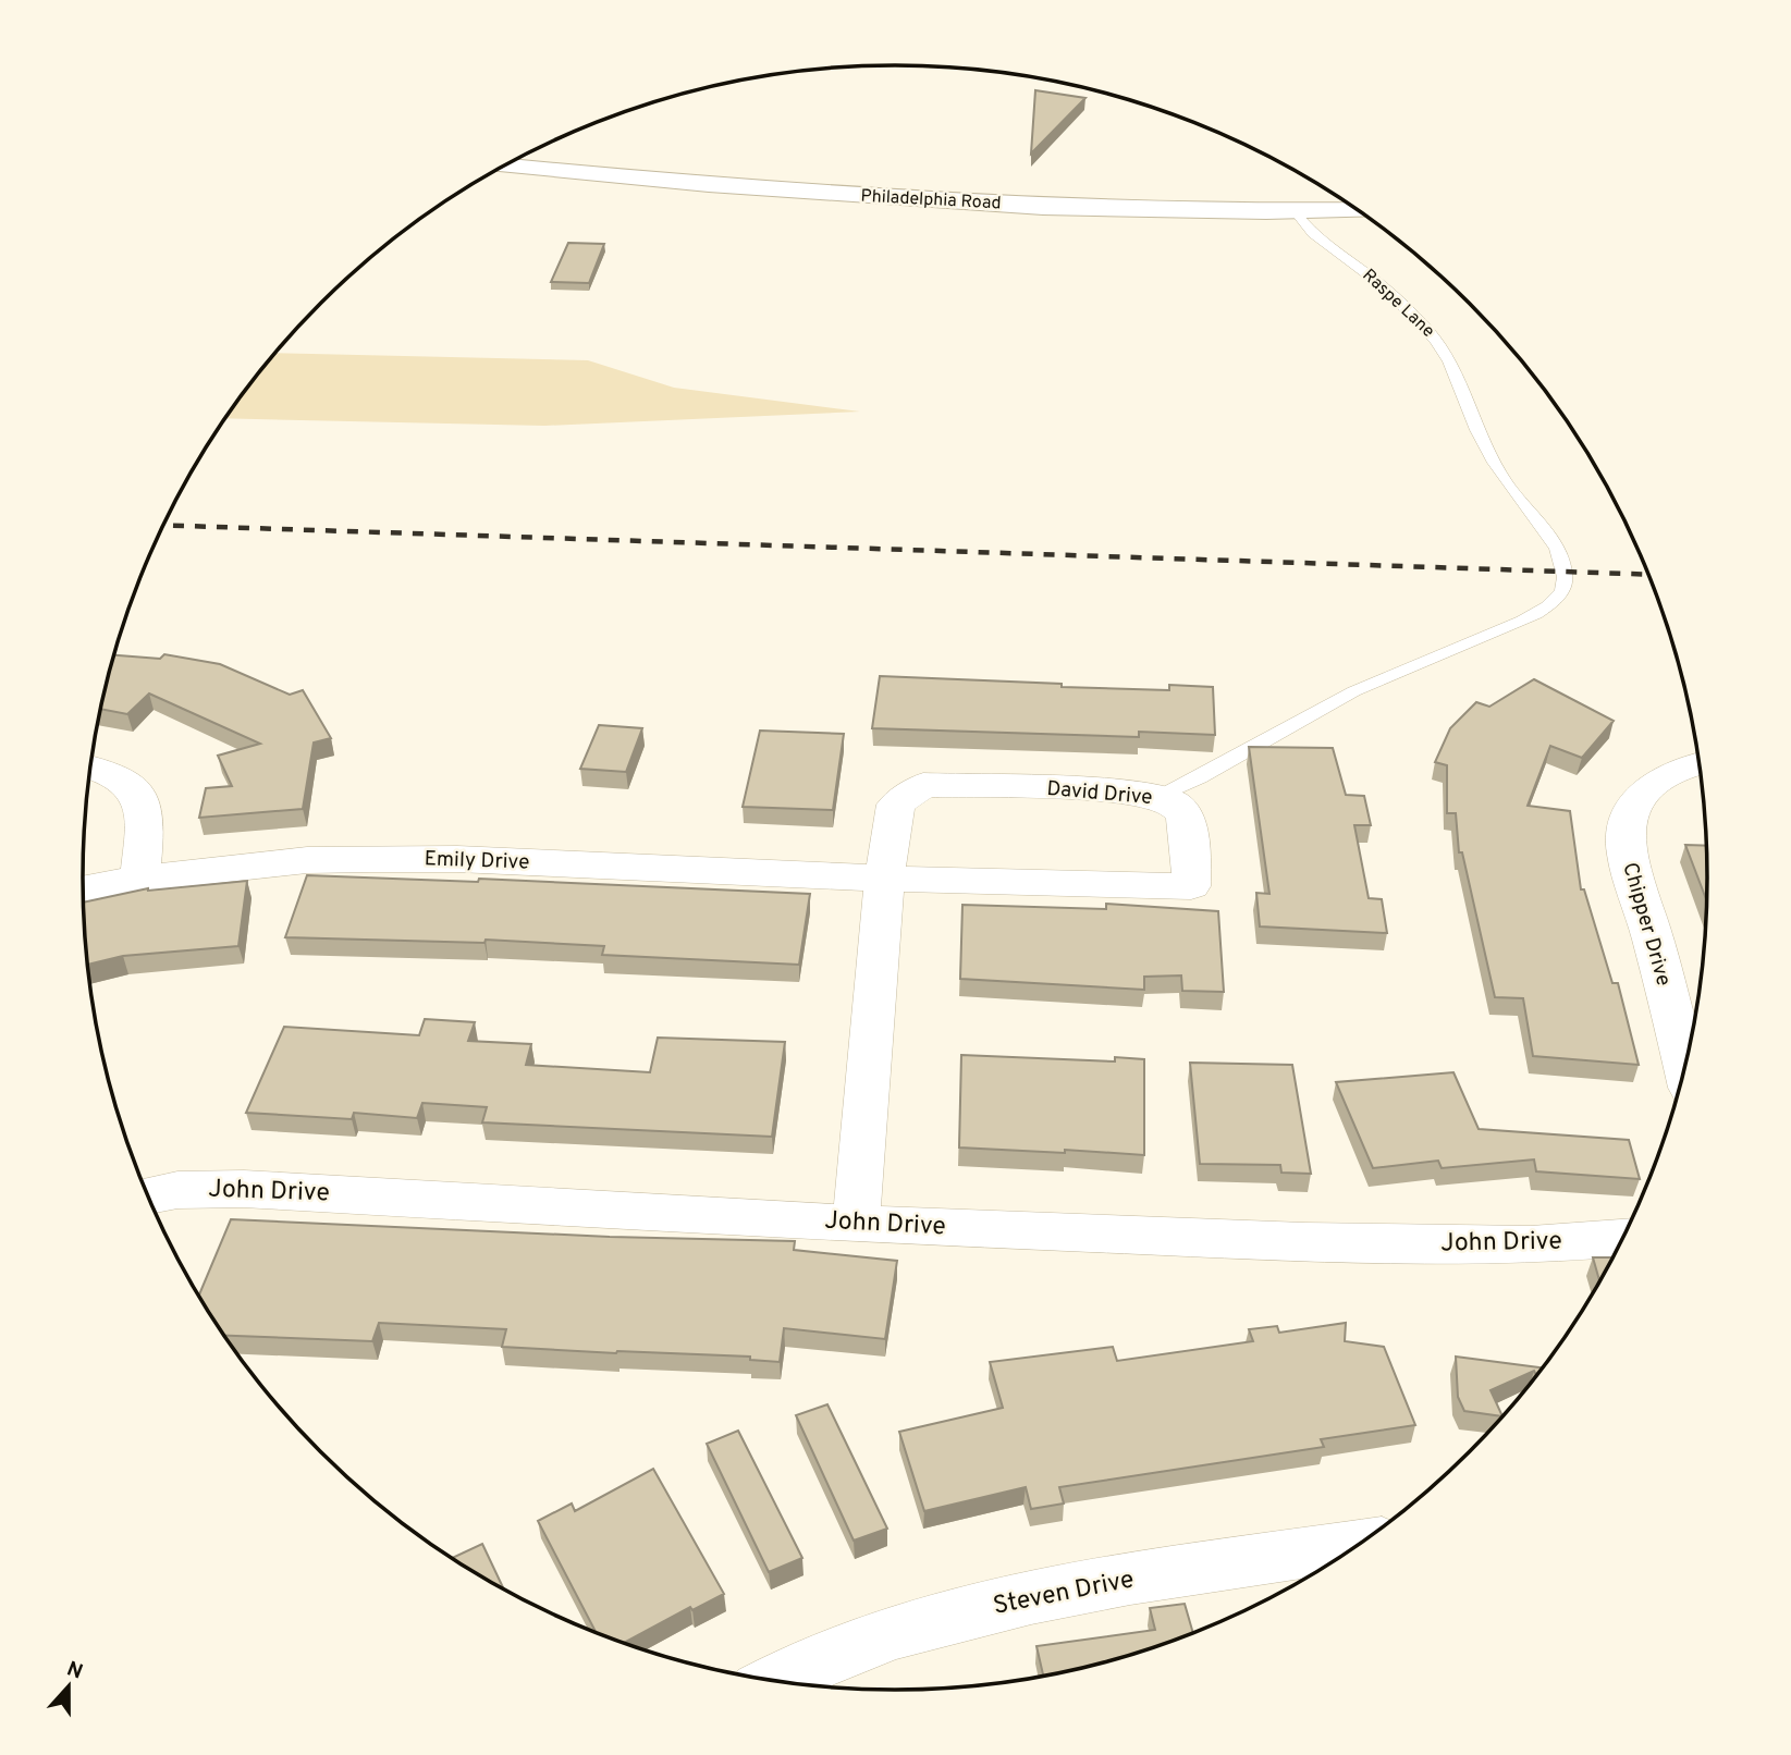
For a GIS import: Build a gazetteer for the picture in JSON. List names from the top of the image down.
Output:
{
  "streets": {
    "main road": ["Philadelphia Road"],
    "street": [
      "David Drive",
      "Emily Drive",
      "Chipper Drive",
      "John Drive",
      "Steven Drive"
    ],
    "lane": ["Raspe Lane"]
  },
  "crossings": [
    ["Philadelphia Road", "Raspe Lane"],
    ["Raspe Lane", "David Drive"],
    ["David Drive", "Emily Drive"],
    ["David Drive", "John Drive"]
  ],
  "north": "top"
}
